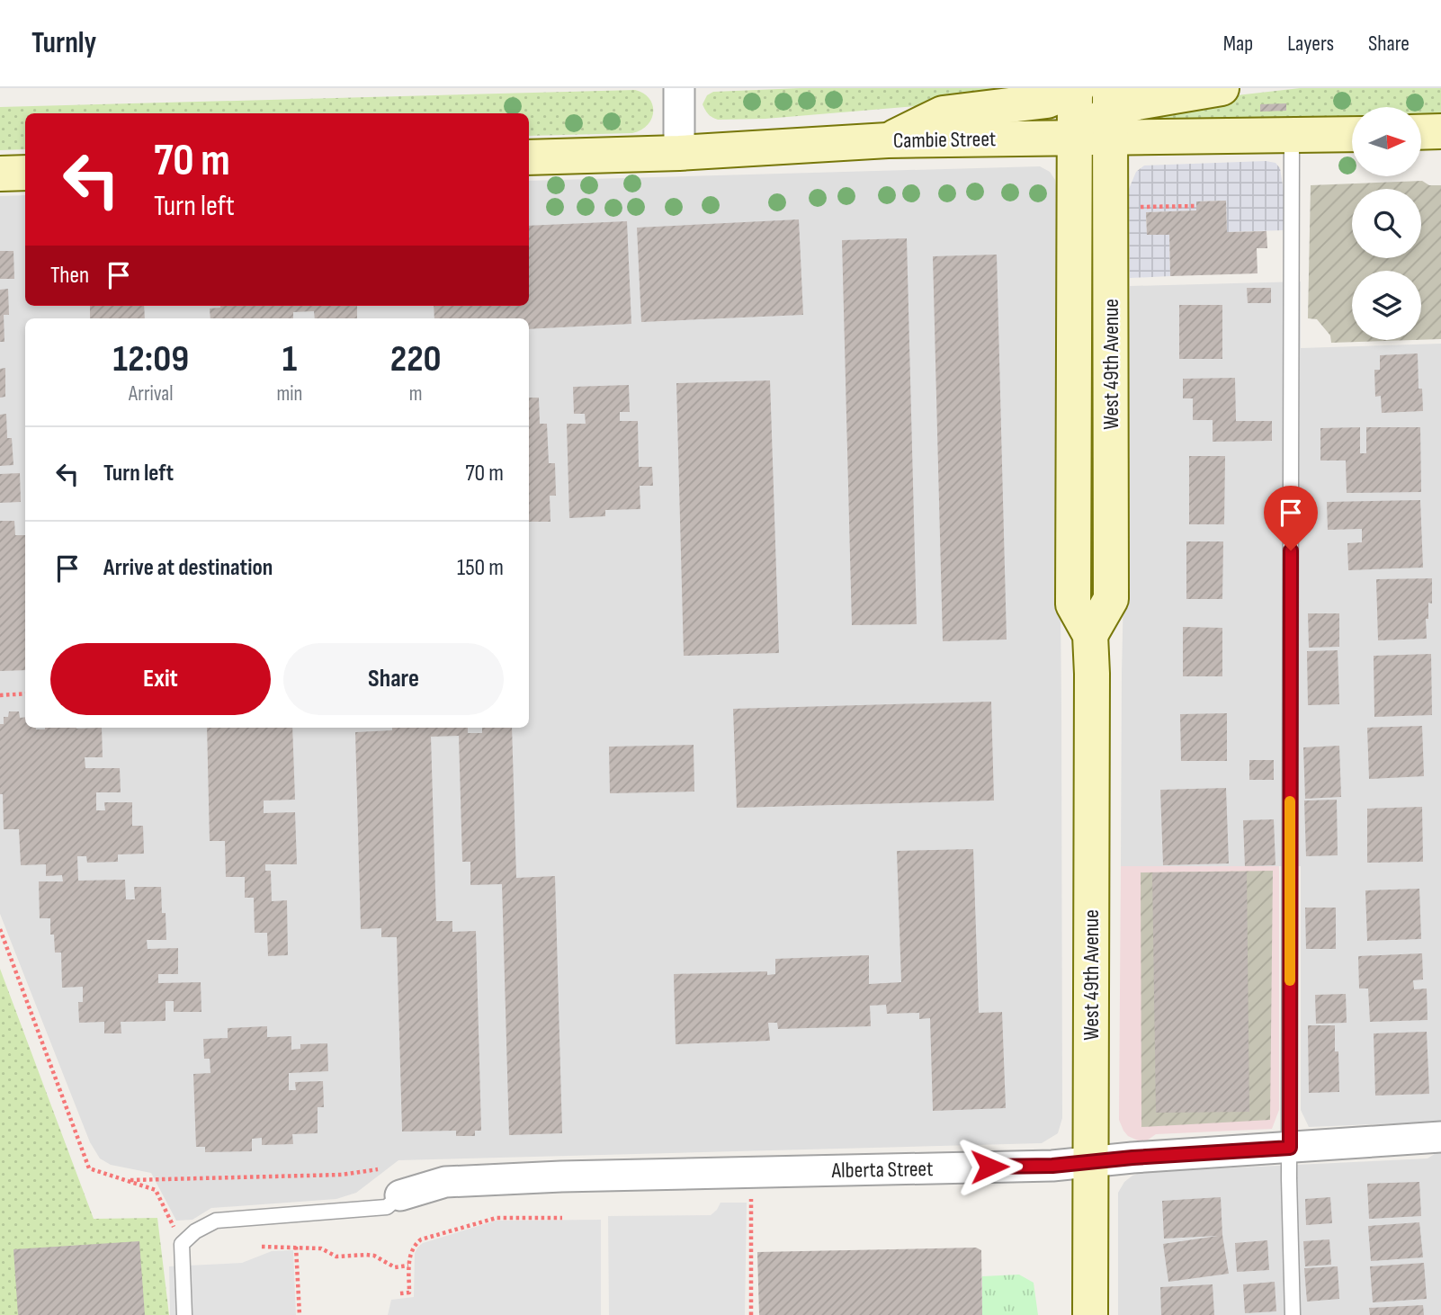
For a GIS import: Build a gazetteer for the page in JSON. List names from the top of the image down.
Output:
{
  "streets": {
    "street": ["Cambie Street", "West 49th Avenue", "Alberta Street"]
  },
  "crossings": [
    ["Cambie Street", "West 49th Avenue"],
    ["West 49th Avenue", "Alberta Street"]
  ],
  "north": "right",
  "page": {
    "header": "Turnly",
    "nav": ["Map", "Layers", "Share"],
    "turn": ["70 m", "Turn left"],
    "then": "Then",
    "eta": [
      "12:09",
      "Arrival",
      "1",
      "min",
      "220",
      "m"
    ],
    "list": [
      {
        "name": "Turn left",
        "value": "70 m"
      },
      {
        "name": "Arrive at destination",
        "value": "150 m"
      }
    ],
    "buttons": ["Exit", "Share"]
  }
}
